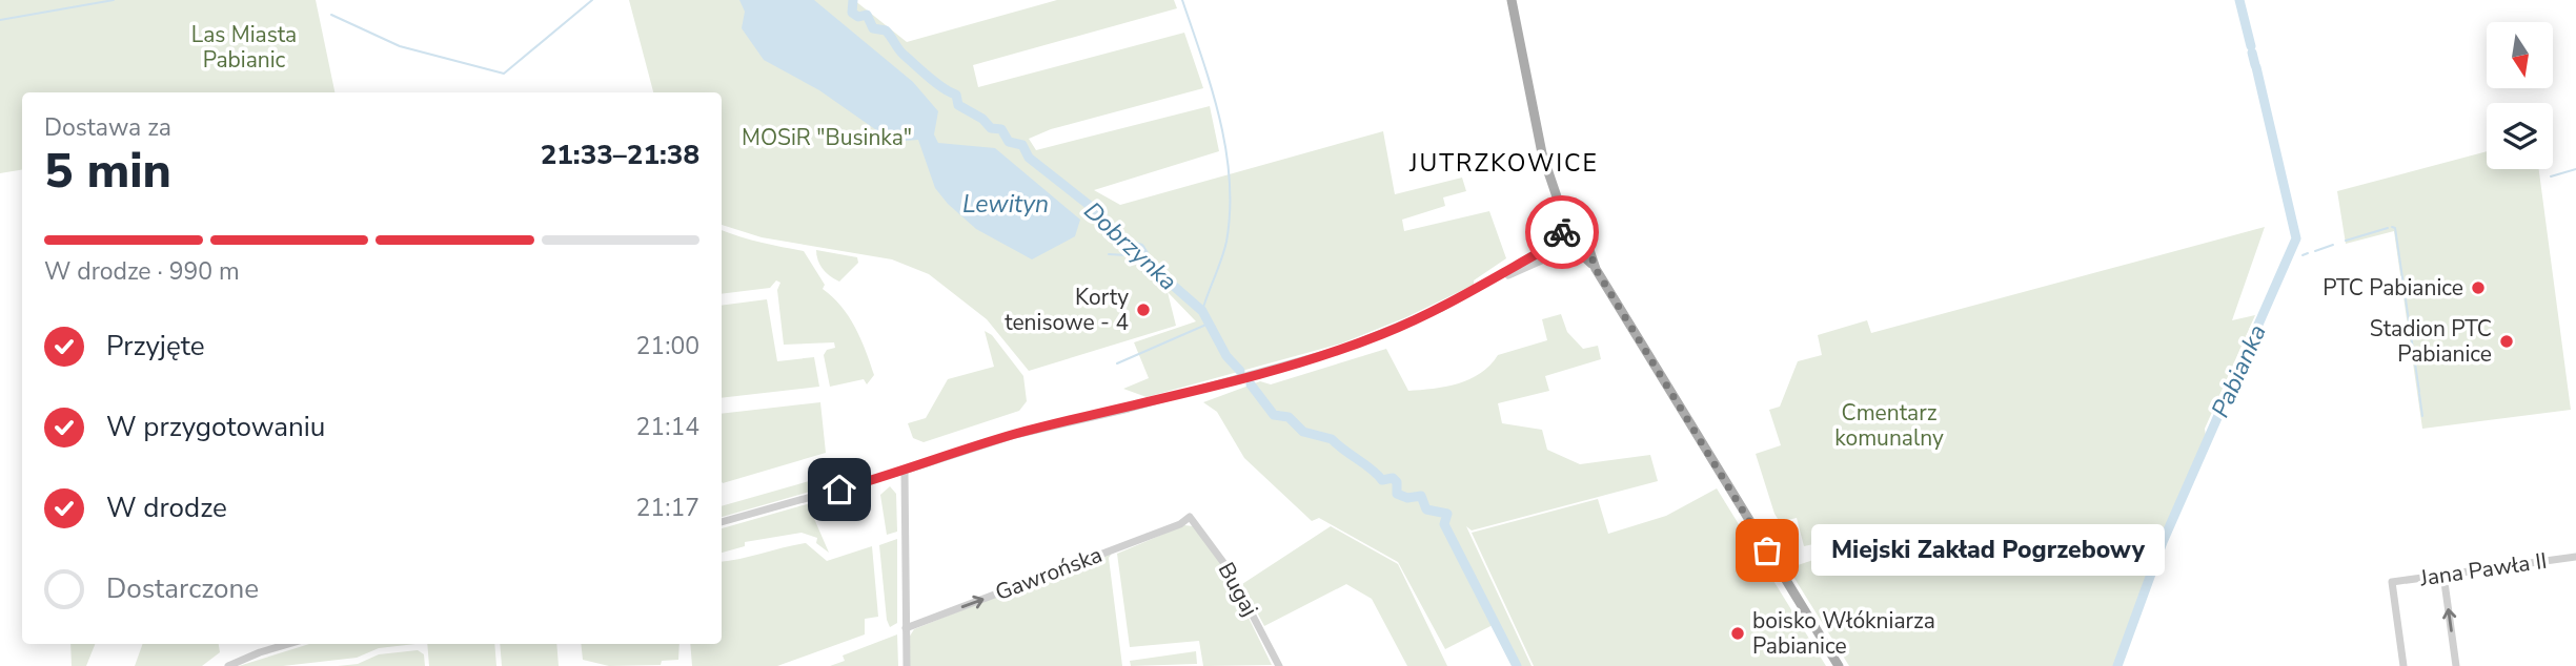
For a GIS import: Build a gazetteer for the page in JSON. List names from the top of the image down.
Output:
{
  "streets": {
    "street": ["Jana Pawła II", "Gawrońska", "Bugaj"]
  },
  "crossings": [
    ["Gawrońska", "Bugaj"]
  ],
  "one_way": ["Gawrońska"],
  "districts": ["JUTRZKOWICE"],
  "water": ["Lewityn", "Dobrzynka", "Pabianka"],
  "parks": ["Las Miasta Pabianic", "MOSiR \"Businka\"", "Cmentarz komunalny"],
  "places": [
    "PTC Pabianice",
    "Korty tenisowe - 4",
    "Stadion PTC Pabianice",
    "Miejski Zakład Pogrzebowy",
    "boisko Włókniarza Pabianice"
  ],
  "north": "bottom",
  "page": {
    "heading": ["5 min", "Dostawa za", "21:33–21:38"],
    "bar": "W drodze · 990 m",
    "list": [
      ["Przyjęte", "21:00"],
      ["W przygotowaniu", "21:14"],
      ["W drodze", "21:17"],
      "Dostarczone"
    ],
    "bubble": "Miejski Zakład Pogrzebowy"
  }
}
